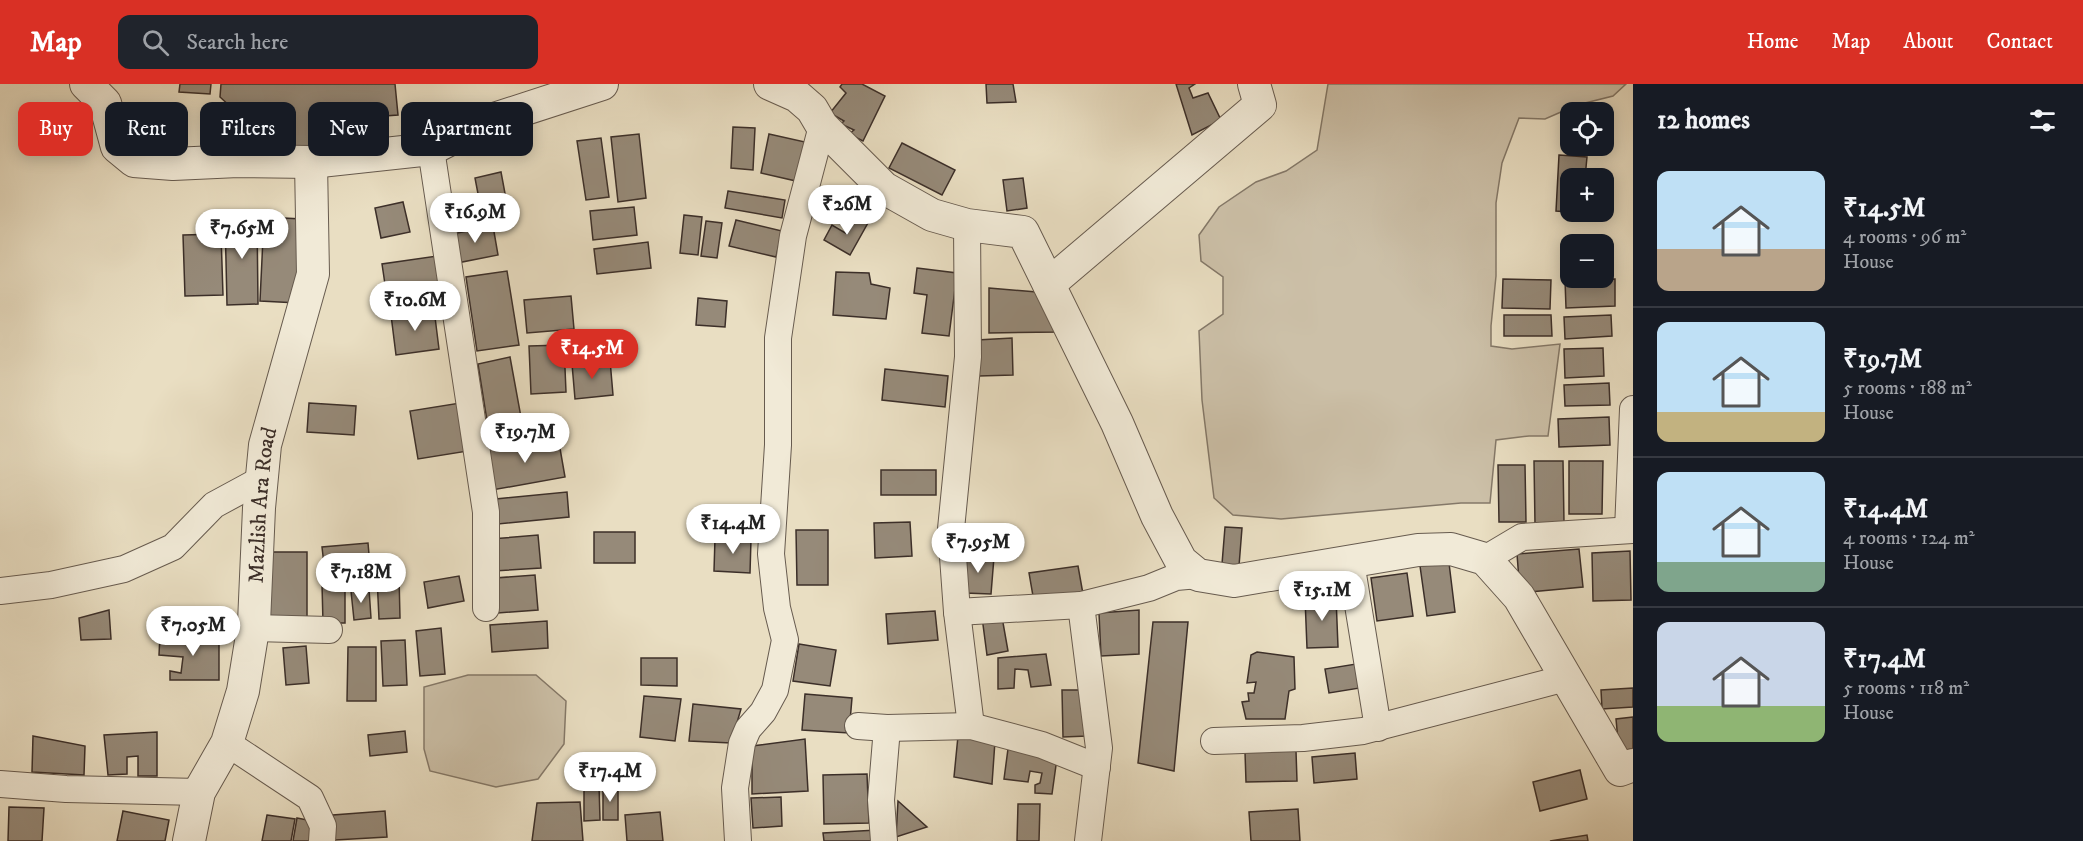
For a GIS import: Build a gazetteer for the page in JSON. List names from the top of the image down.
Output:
{
  "streets": {
    "street": ["Mazlish Ara Road"]
  },
  "page": {
    "header": "Map",
    "search": "Search here",
    "nav": [
      "Home",
      "Map",
      "About",
      "Contact"
    ],
    "heading": "12 homes",
    "map_buttons": ["+", "−"],
    "chip": [
      "Buy",
      "Rent",
      "Filters",
      "New",
      "Apartment"
    ],
    "list": [
      {
        "name": "₹14.5M",
        "note": "4 rooms · 96 m² · House"
      },
      {
        "name": "₹19.7M",
        "note": "5 rooms · 188 m² · House"
      },
      {
        "name": "₹14.4M",
        "note": "4 rooms · 124 m² · House"
      },
      {
        "name": "₹17.4M",
        "note": "5 rooms · 118 m² · House"
      }
    ],
    "price": [
      "₹26M",
      "₹16.9M",
      "₹7.65M",
      "₹10.6M",
      "₹14.5M",
      "₹19.7M",
      "₹14.4M",
      "₹7.95M",
      "₹7.18M",
      "₹15.1M",
      "₹7.05M",
      "₹17.4M"
    ]
  }
}
